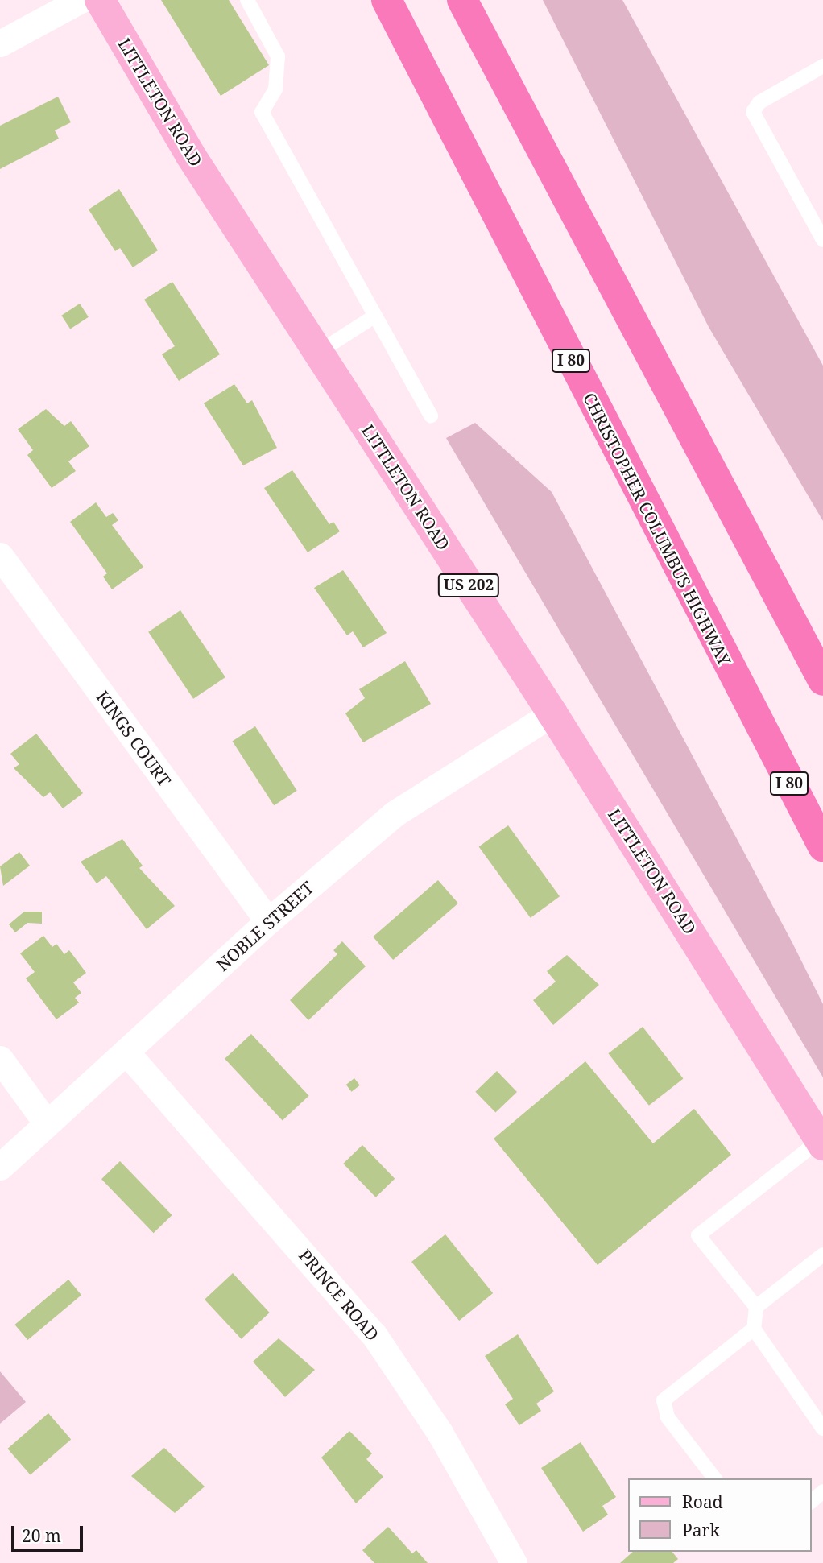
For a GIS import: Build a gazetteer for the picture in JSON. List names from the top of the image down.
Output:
{
  "streets": {
    "highway": ["I 80", "CHRISTOPHER COLUMBUS HIGHWAY"],
    "main road": ["LITTLETON ROAD", "US 202"],
    "street": ["KINGS COURT", "NOBLE STREET", "PRINCE ROAD"]
  },
  "crossings": [
    ["LITTLETON ROAD", "NOBLE STREET"],
    ["KINGS COURT", "NOBLE STREET"],
    ["NOBLE STREET", "PRINCE ROAD"]
  ],
  "legend": ["Road", "Park"],
  "scale_bar": "20 m"
}
